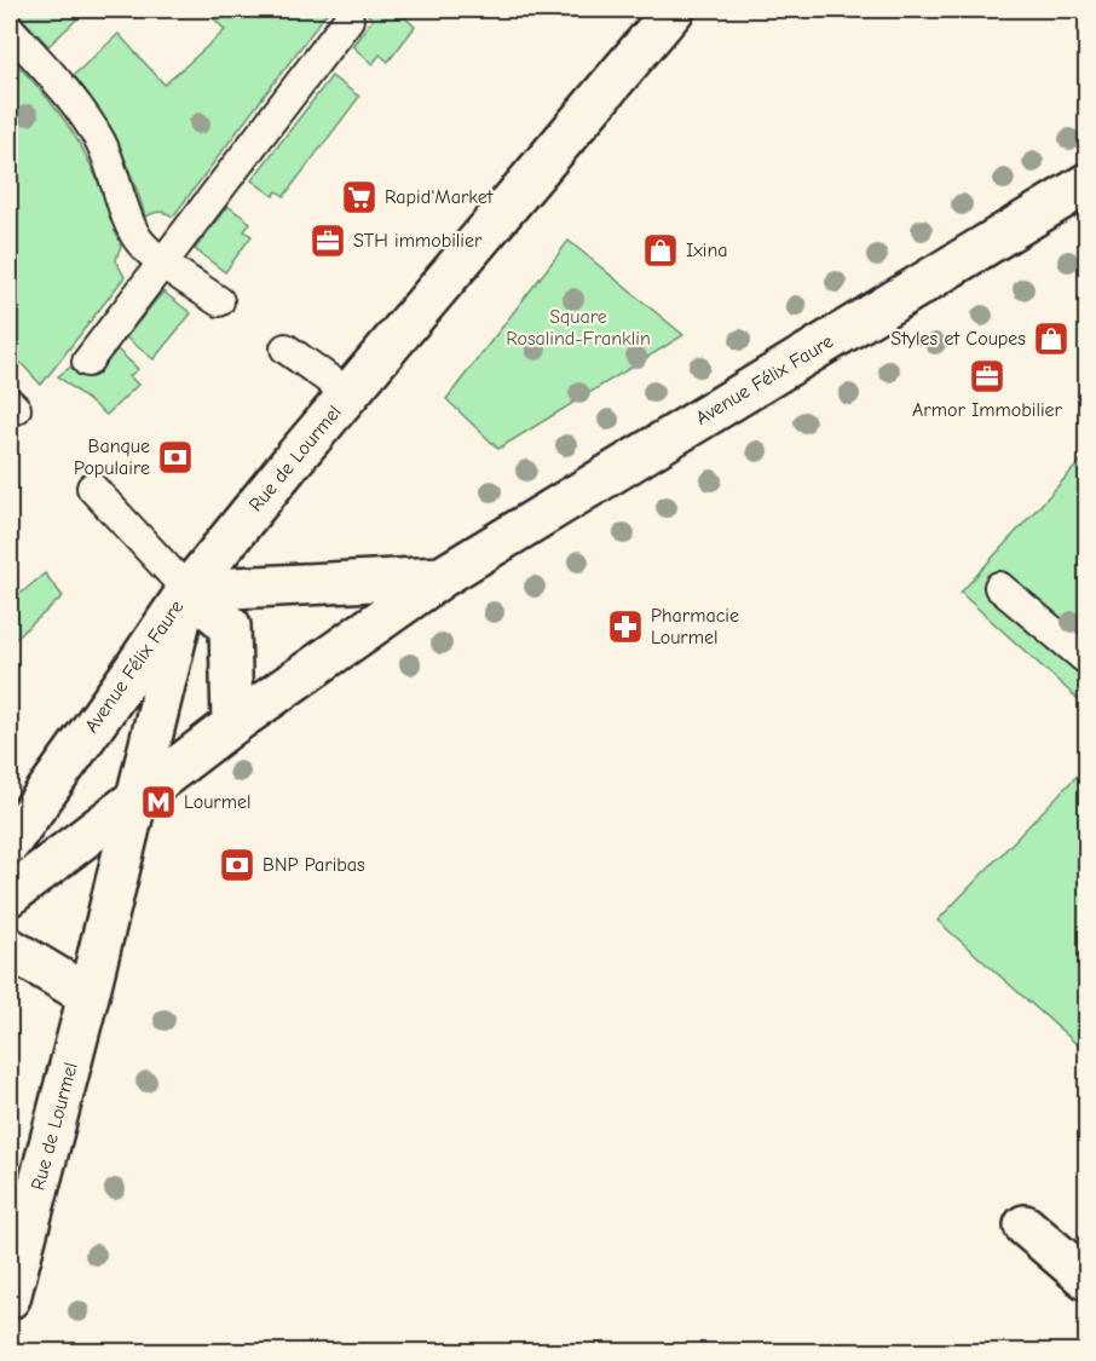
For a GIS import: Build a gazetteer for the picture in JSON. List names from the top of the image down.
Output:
{
  "streets": {
    "street": ["Avenue Félix Faure", "Rue de Lourmel"]
  },
  "crossings": [
    ["Avenue Félix Faure", "Rue de Lourmel"]
  ],
  "parks": ["Square Rosalind-Franklin"],
  "places": {
    "supermarket": ["Rapid'Market"],
    "office": ["STH immobilier", "Armor Immobilier"],
    "shop": ["Ixina", "Styles et Coupes"],
    "bank": ["Banque Populaire", "BNP Paribas"],
    "pharmacy": ["Pharmacie Lourmel"],
    "metro station": ["Lourmel"]
  }
}
